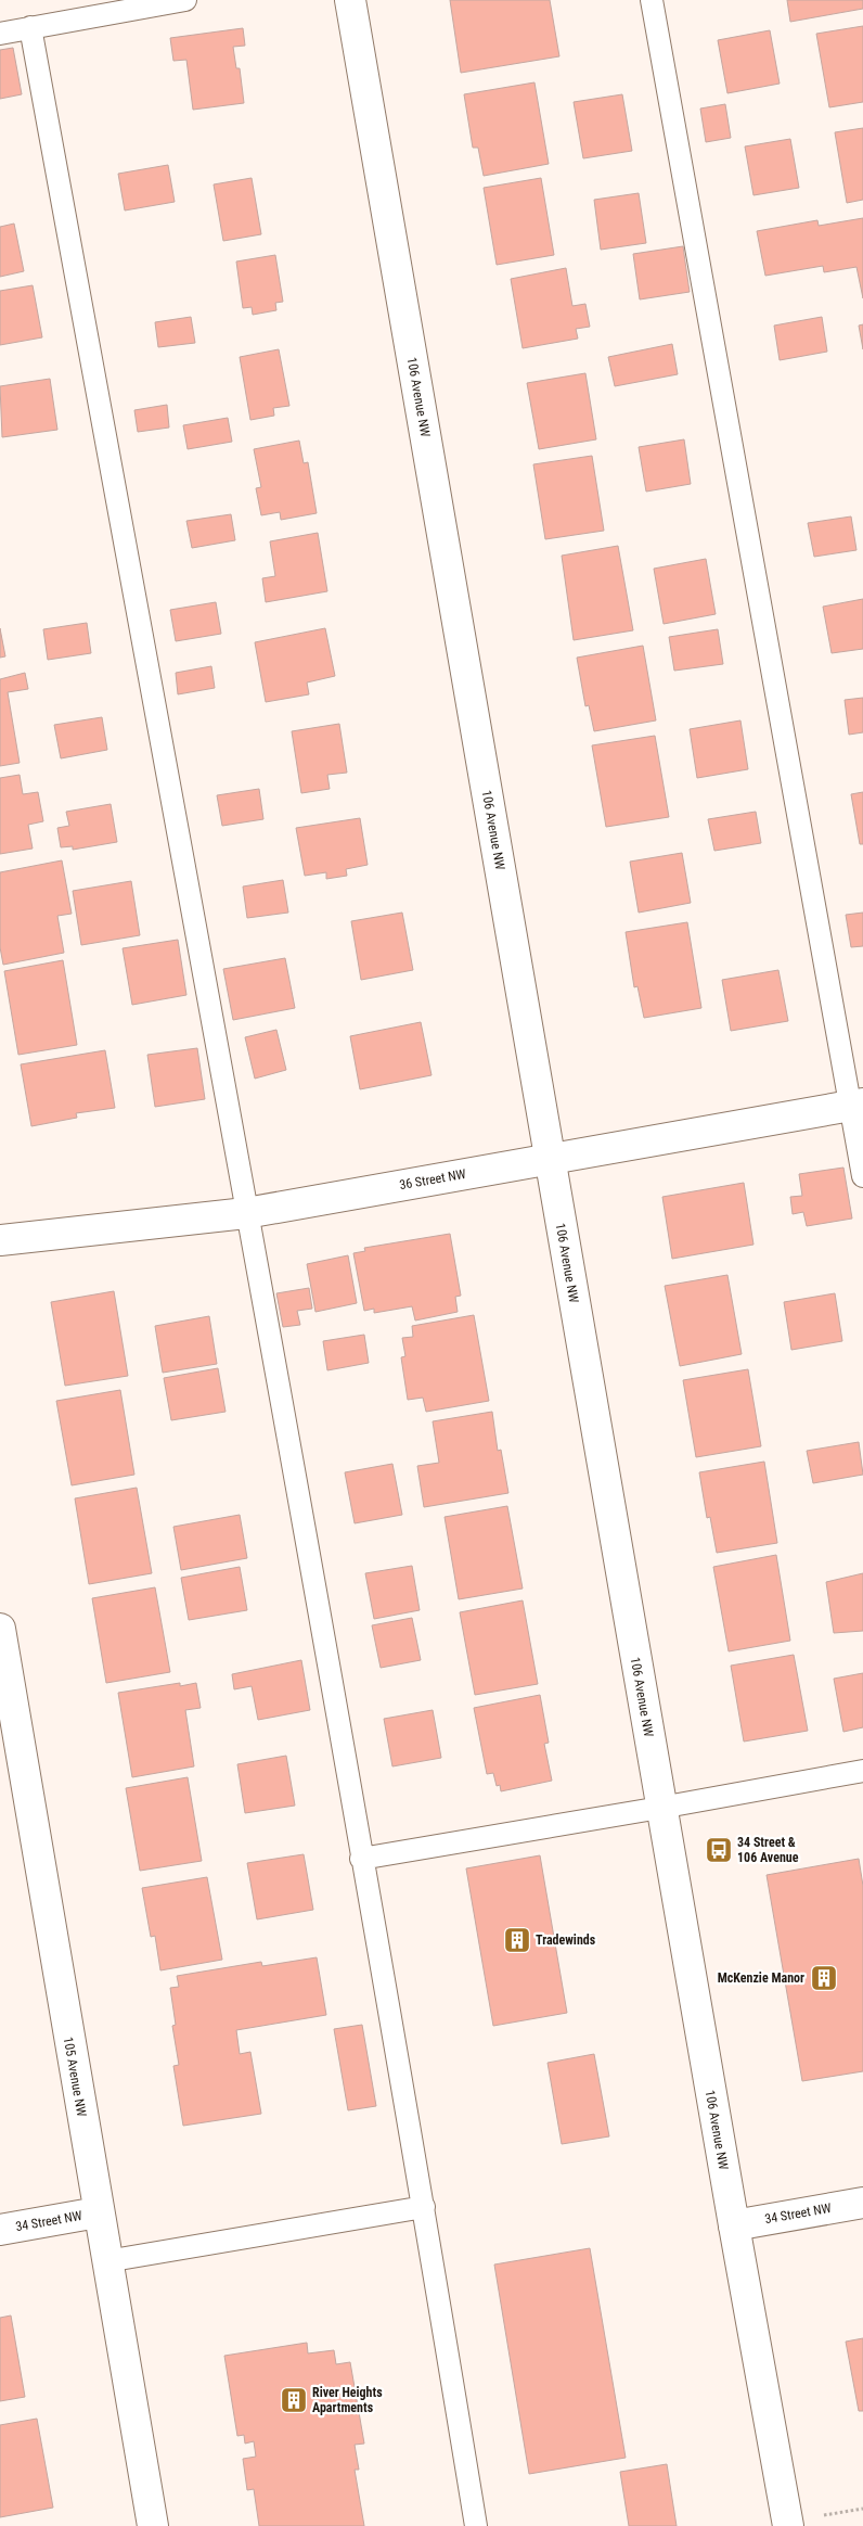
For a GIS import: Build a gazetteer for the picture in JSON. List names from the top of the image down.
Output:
{
  "streets": {
    "street": [
      "106 Avenue NW",
      "36 Street NW",
      "105 Avenue NW",
      "34 Street NW"
    ]
  },
  "crossings": [
    ["106 Avenue NW", "36 Street NW"],
    ["106 Avenue NW", "34 Street NW"],
    ["105 Avenue NW", "34 Street NW"]
  ],
  "places": {
    "bus stop": ["34 Street & 106 Avenue"],
    "building": ["Tradewinds", "McKenzie Manor", "River Heights Apartments"]
  }
}
